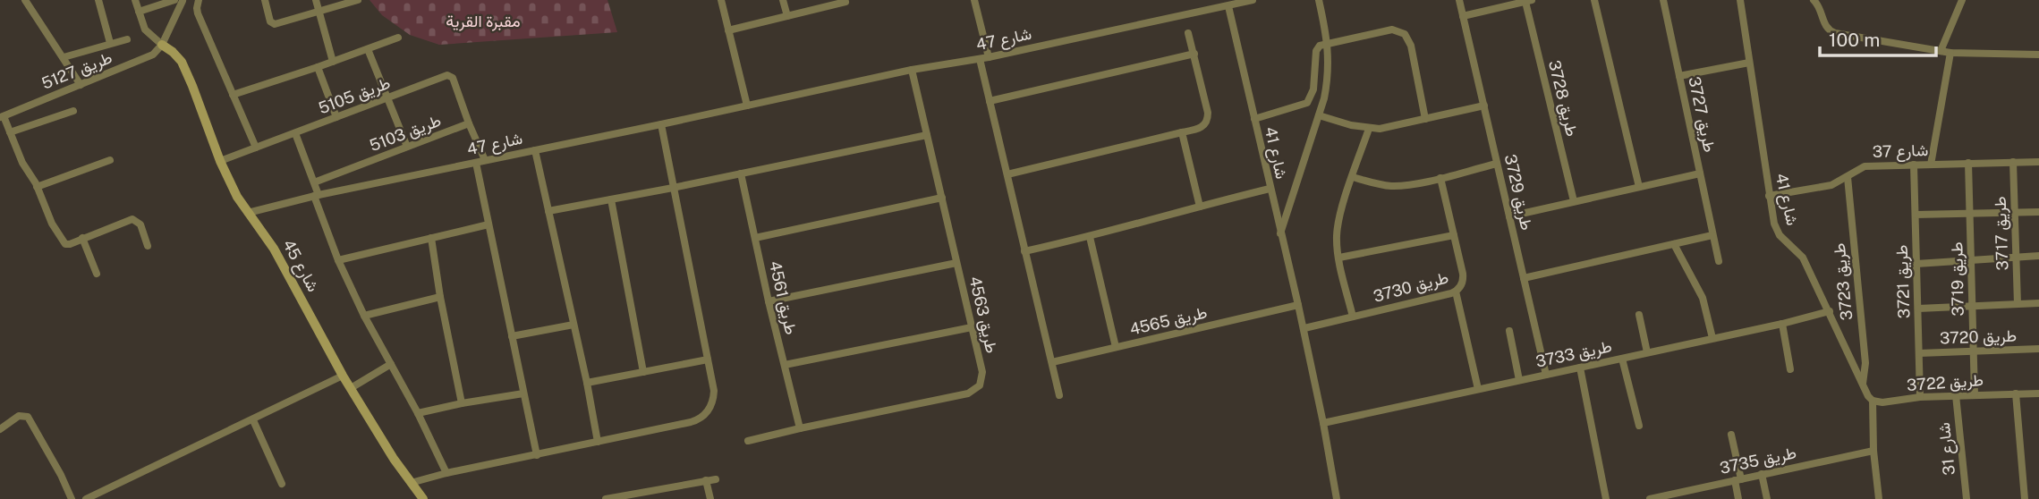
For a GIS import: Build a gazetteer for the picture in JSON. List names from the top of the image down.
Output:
{
  "streets": {
    "street": [
      "شارع 47",
      "طريق 5127",
      "طريق 5105",
      "طريق 3728",
      "طريق 3727",
      "طريق 5103",
      "شارع 37",
      "شارع 41",
      "طريق 3729",
      "طريق 3717",
      "شارع 45",
      "طريق 3719",
      "طريق 3723",
      "طريق 3721",
      "طريق 3730",
      "طريق 4561",
      "طريق 4563",
      "طريق 4565",
      "طريق 3720",
      "طريق 3733",
      "طريق 3722",
      "شارع 31",
      "طريق 3735"
    ]
  },
  "crossings": [
    ["شارع 47", "شارع 41"],
    ["شارع 47", "شارع 45"],
    ["شارع 47", "طريق 4563"],
    ["طريق 5127", "شارع 45"],
    ["طريق 5105", "طريق 5103"],
    ["طريق 5105", "شارع 45"],
    ["شارع 37", "شارع 41"],
    ["شارع 37", "طريق 3717"],
    ["شارع 37", "طريق 3719"],
    ["شارع 37", "طريق 3723"],
    ["شارع 37", "طريق 3721"],
    ["شارع 41", "طريق 3723"],
    ["شارع 41", "طريق 3730"],
    ["شارع 41", "طريق 4565"],
    ["شارع 41", "طريق 3733"],
    ["طريق 3729", "طريق 3733"],
    ["طريق 3719", "طريق 3720"],
    ["طريق 3719", "طريق 3722"],
    ["طريق 3721", "طريق 3720"],
    ["طريق 3721", "طريق 3722"],
    ["طريق 4561", "طريق 4563"],
    ["طريق 3722", "شارع 31"]
  ],
  "parks": ["مقبرة القرية"],
  "scale_bar": "100 m"
}
